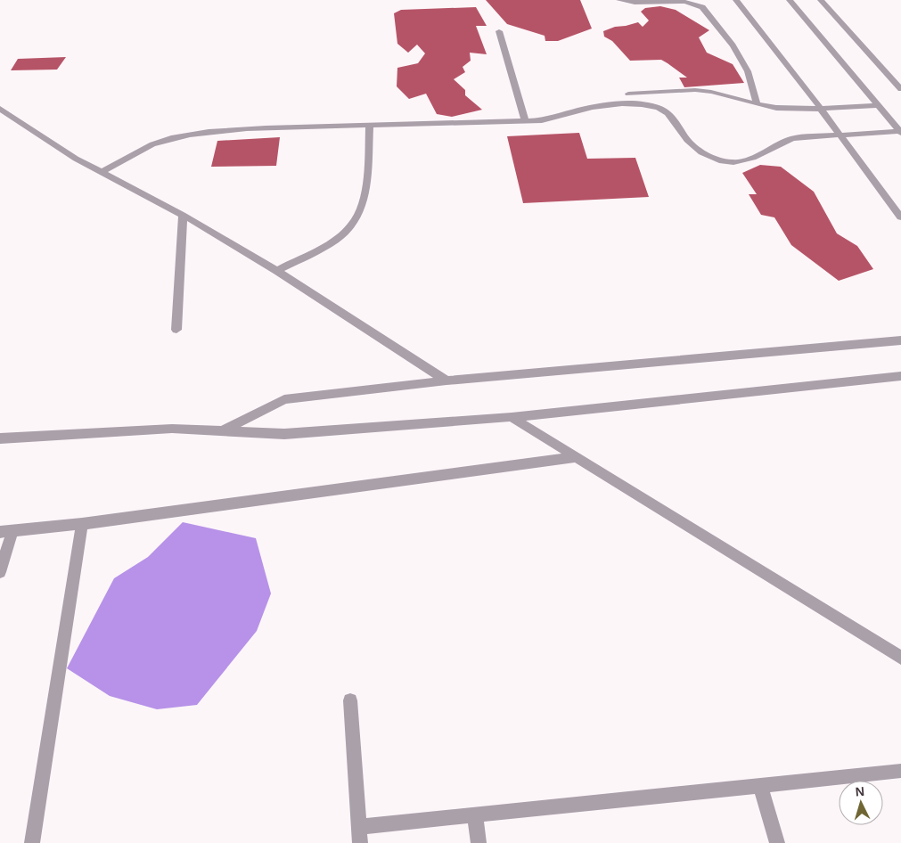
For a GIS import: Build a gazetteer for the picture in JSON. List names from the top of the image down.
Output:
{
  "north": "top"
}
